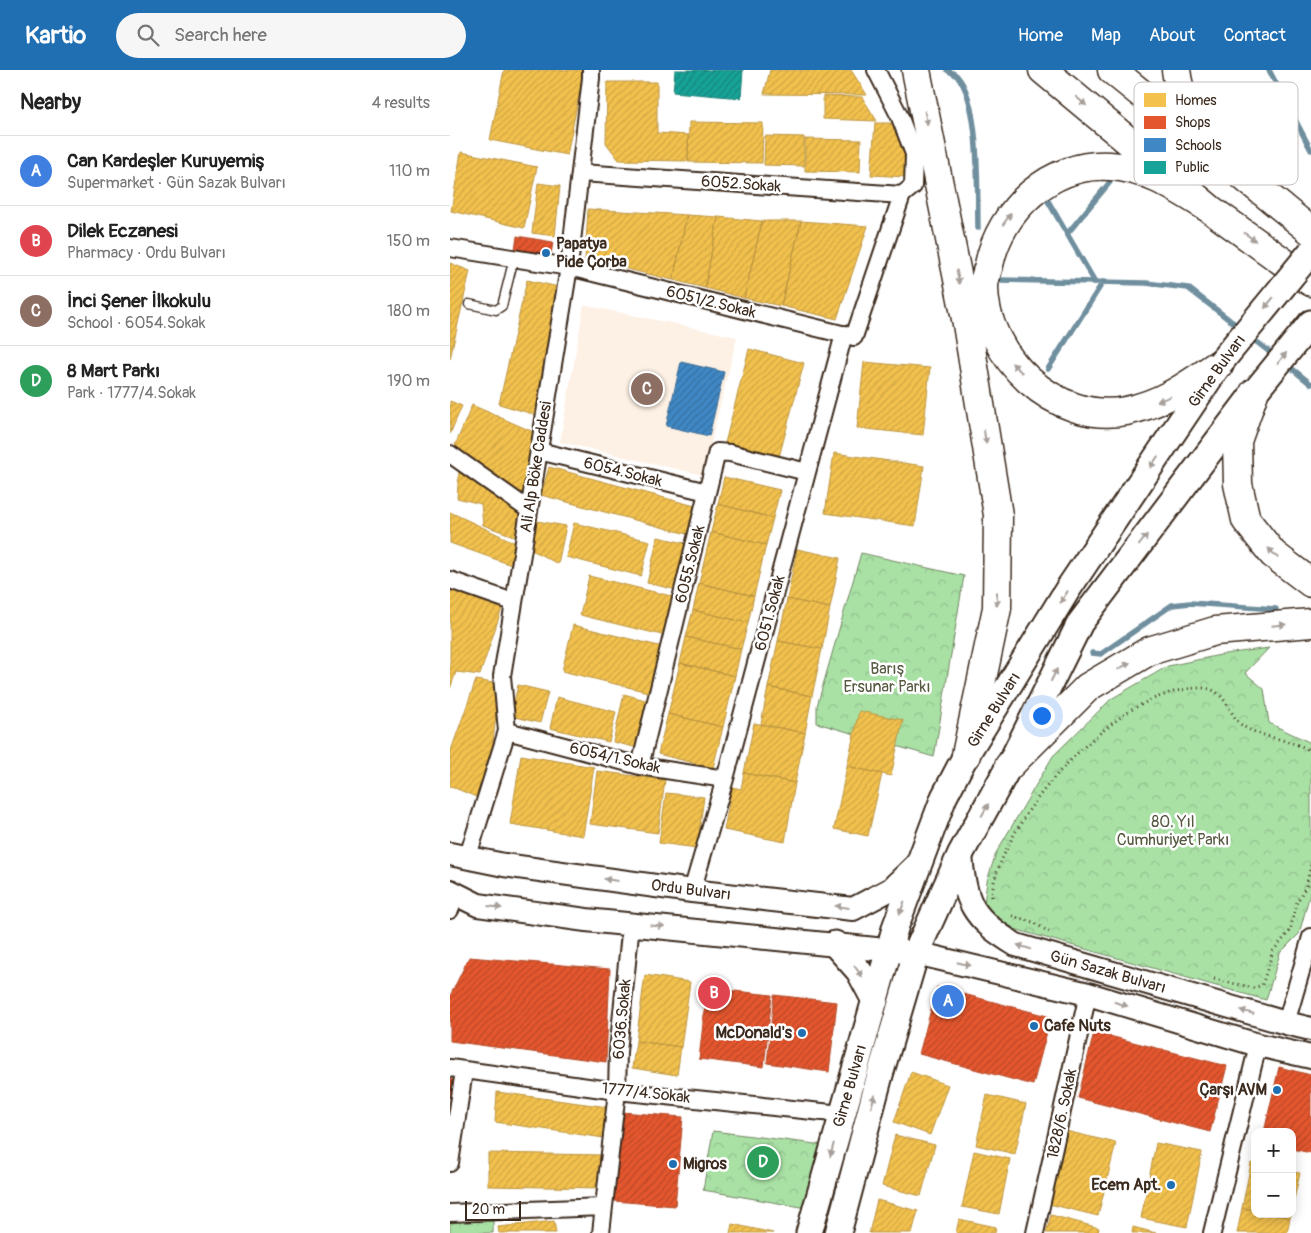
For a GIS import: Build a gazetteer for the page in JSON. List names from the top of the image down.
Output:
{
  "streets": {
    "main road": ["Girne Bulvarı", "Ordu Bulvarı", "Gün Sazak Bulvarı"],
    "street": [
      "6052.Sokak",
      "6051/2.Sokak",
      "Ali Alp Böke Caddesi",
      "6054.Sokak",
      "6055.Sokak",
      "6051.Sokak",
      "6054/1.Sokak",
      "6036.Sokak",
      "1777/4.Sokak",
      "1828/6. Sokak"
    ]
  },
  "crossings": [
    ["6052.Sokak", "Ali Alp Böke Caddesi"],
    ["6052.Sokak", "6051.Sokak"],
    ["6051/2.Sokak", "Ali Alp Böke Caddesi"],
    ["6051/2.Sokak", "6051.Sokak"],
    ["Girne Bulvarı", "Ordu Bulvarı"],
    ["Girne Bulvarı", "Gün Sazak Bulvarı"],
    ["Girne Bulvarı", "1777/4.Sokak"],
    ["Ali Alp Böke Caddesi", "6054.Sokak"],
    ["Ali Alp Böke Caddesi", "6054/1.Sokak"],
    ["Ali Alp Böke Caddesi", "Ordu Bulvarı"],
    ["6054.Sokak", "6055.Sokak"],
    ["6055.Sokak", "6051.Sokak"],
    ["6055.Sokak", "6054/1.Sokak"],
    ["6051.Sokak", "6054/1.Sokak"],
    ["6051.Sokak", "Ordu Bulvarı"],
    ["Gün Sazak Bulvarı", "1828/6. Sokak"],
    ["6036.Sokak", "1777/4.Sokak"]
  ],
  "parks": ["Barış Ersunar Parkı", "80. Yıl Cumhuriyet Parkı"],
  "places": [
    "Papatya Pide Çorba",
    "Cafe Nuts",
    "McDonald's",
    "Çarşı AVM",
    "Migros",
    "Ecem Apt."
  ],
  "legend": [
    "Homes",
    "Shops",
    "Schools",
    "Public"
  ],
  "scale_bar": "20 m",
  "page": {
    "header": "Kartio",
    "search": "Search here",
    "nav": [
      "Home",
      "Map",
      "About",
      "Contact"
    ],
    "heading": ["Nearby", "4 results"],
    "list": [
      {
        "mark": "A",
        "name": "Can Kardeşler Kuruyemiş",
        "note": "Supermarket · Gün Sazak Bulvarı",
        "value": "110 m"
      },
      {
        "mark": "B",
        "name": "Dilek Eczanesi",
        "note": "Pharmacy · Ordu Bulvarı",
        "value": "150 m"
      },
      {
        "mark": "C",
        "name": "İnci Şener İlkokulu",
        "note": "School · 6054.Sokak",
        "value": "180 m"
      },
      {
        "mark": "D",
        "name": "8 Mart Parkı",
        "note": "Park · 1777/4.Sokak",
        "value": "190 m"
      }
    ],
    "pins": [
      "C",
      "B",
      "A",
      "D"
    ],
    "map_buttons": ["+", "−"],
    "scale": "20 m"
  }
}
